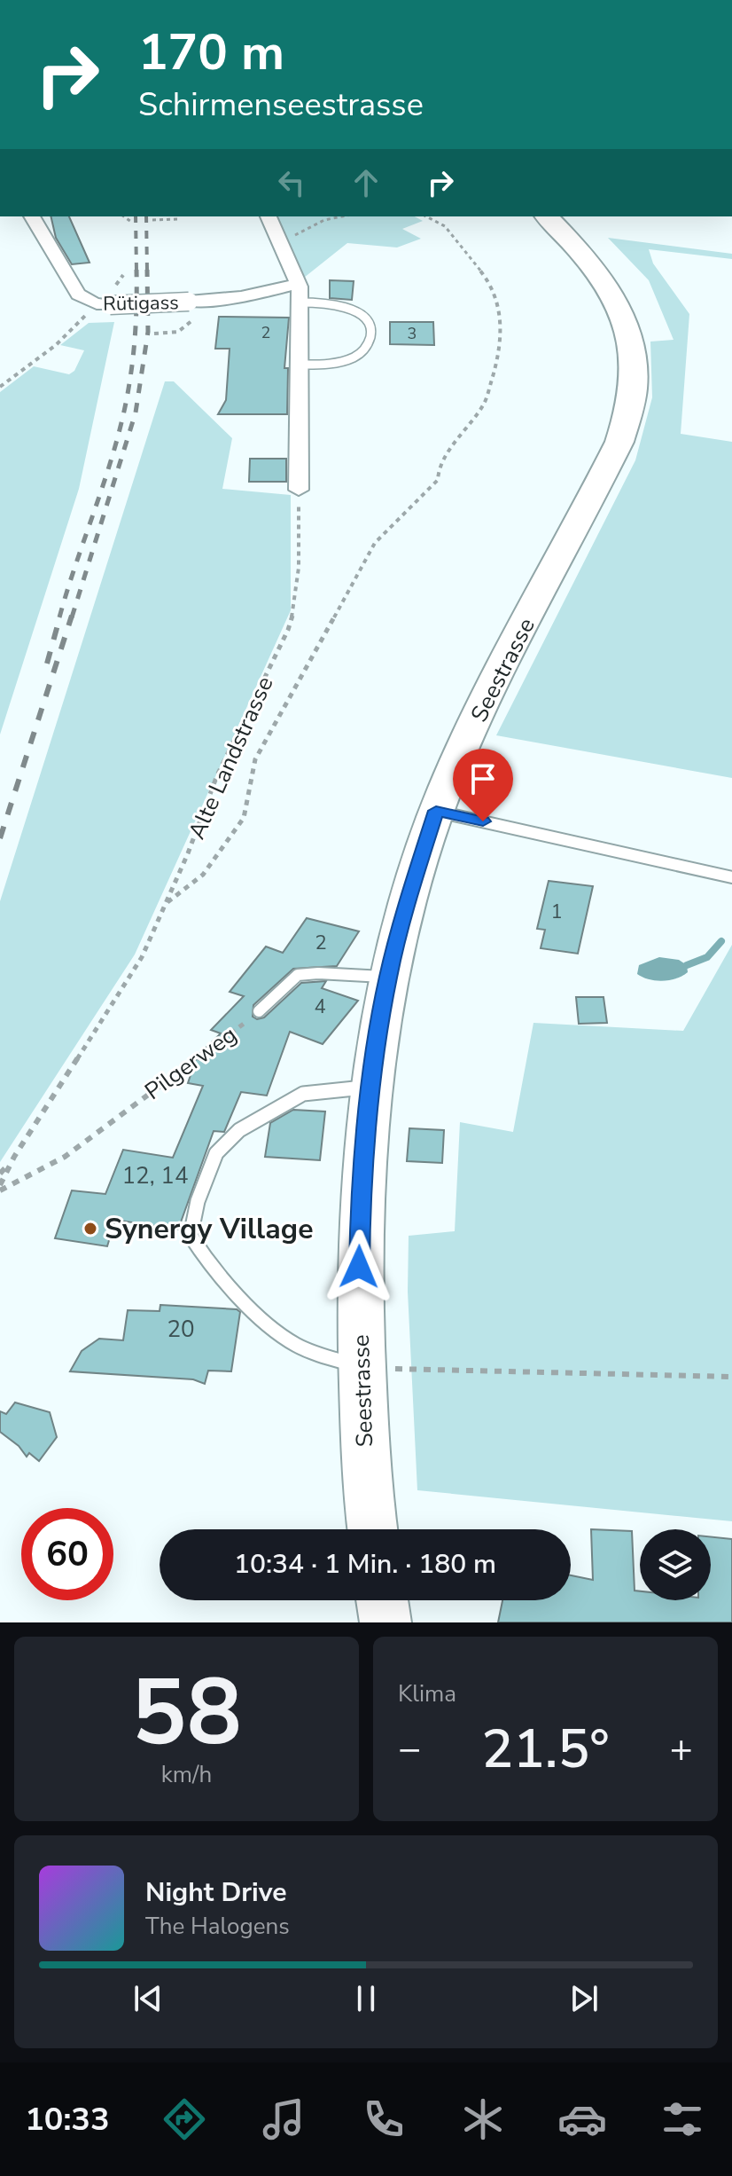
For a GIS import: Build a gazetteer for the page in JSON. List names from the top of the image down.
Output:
{
  "streets": {
    "main road": ["Seestrasse"],
    "street": ["Rütigass"],
    "lane": ["Pilgerweg"],
    "path": ["Alte Landstrasse"]
  },
  "crossings": [
    ["Seestrasse", "Pilgerweg"]
  ],
  "places": ["Synergy Village"],
  "house_numbers": [
    "2",
    "3",
    "1",
    "2",
    "4",
    "12, 14",
    "20"
  ],
  "page": {
    "turn": ["170 m", "Schirmenseestrasse"],
    "limit": "60",
    "trip": "10:34 · 1 Min. · 180 m",
    "tile": [
      ["58", "km/h"],
      "Klima"
    ],
    "heat": ["−", "21.5°", "+"],
    "song": ["Night Drive", "The Halogens"],
    "tabs": "10:33"
  }
}
